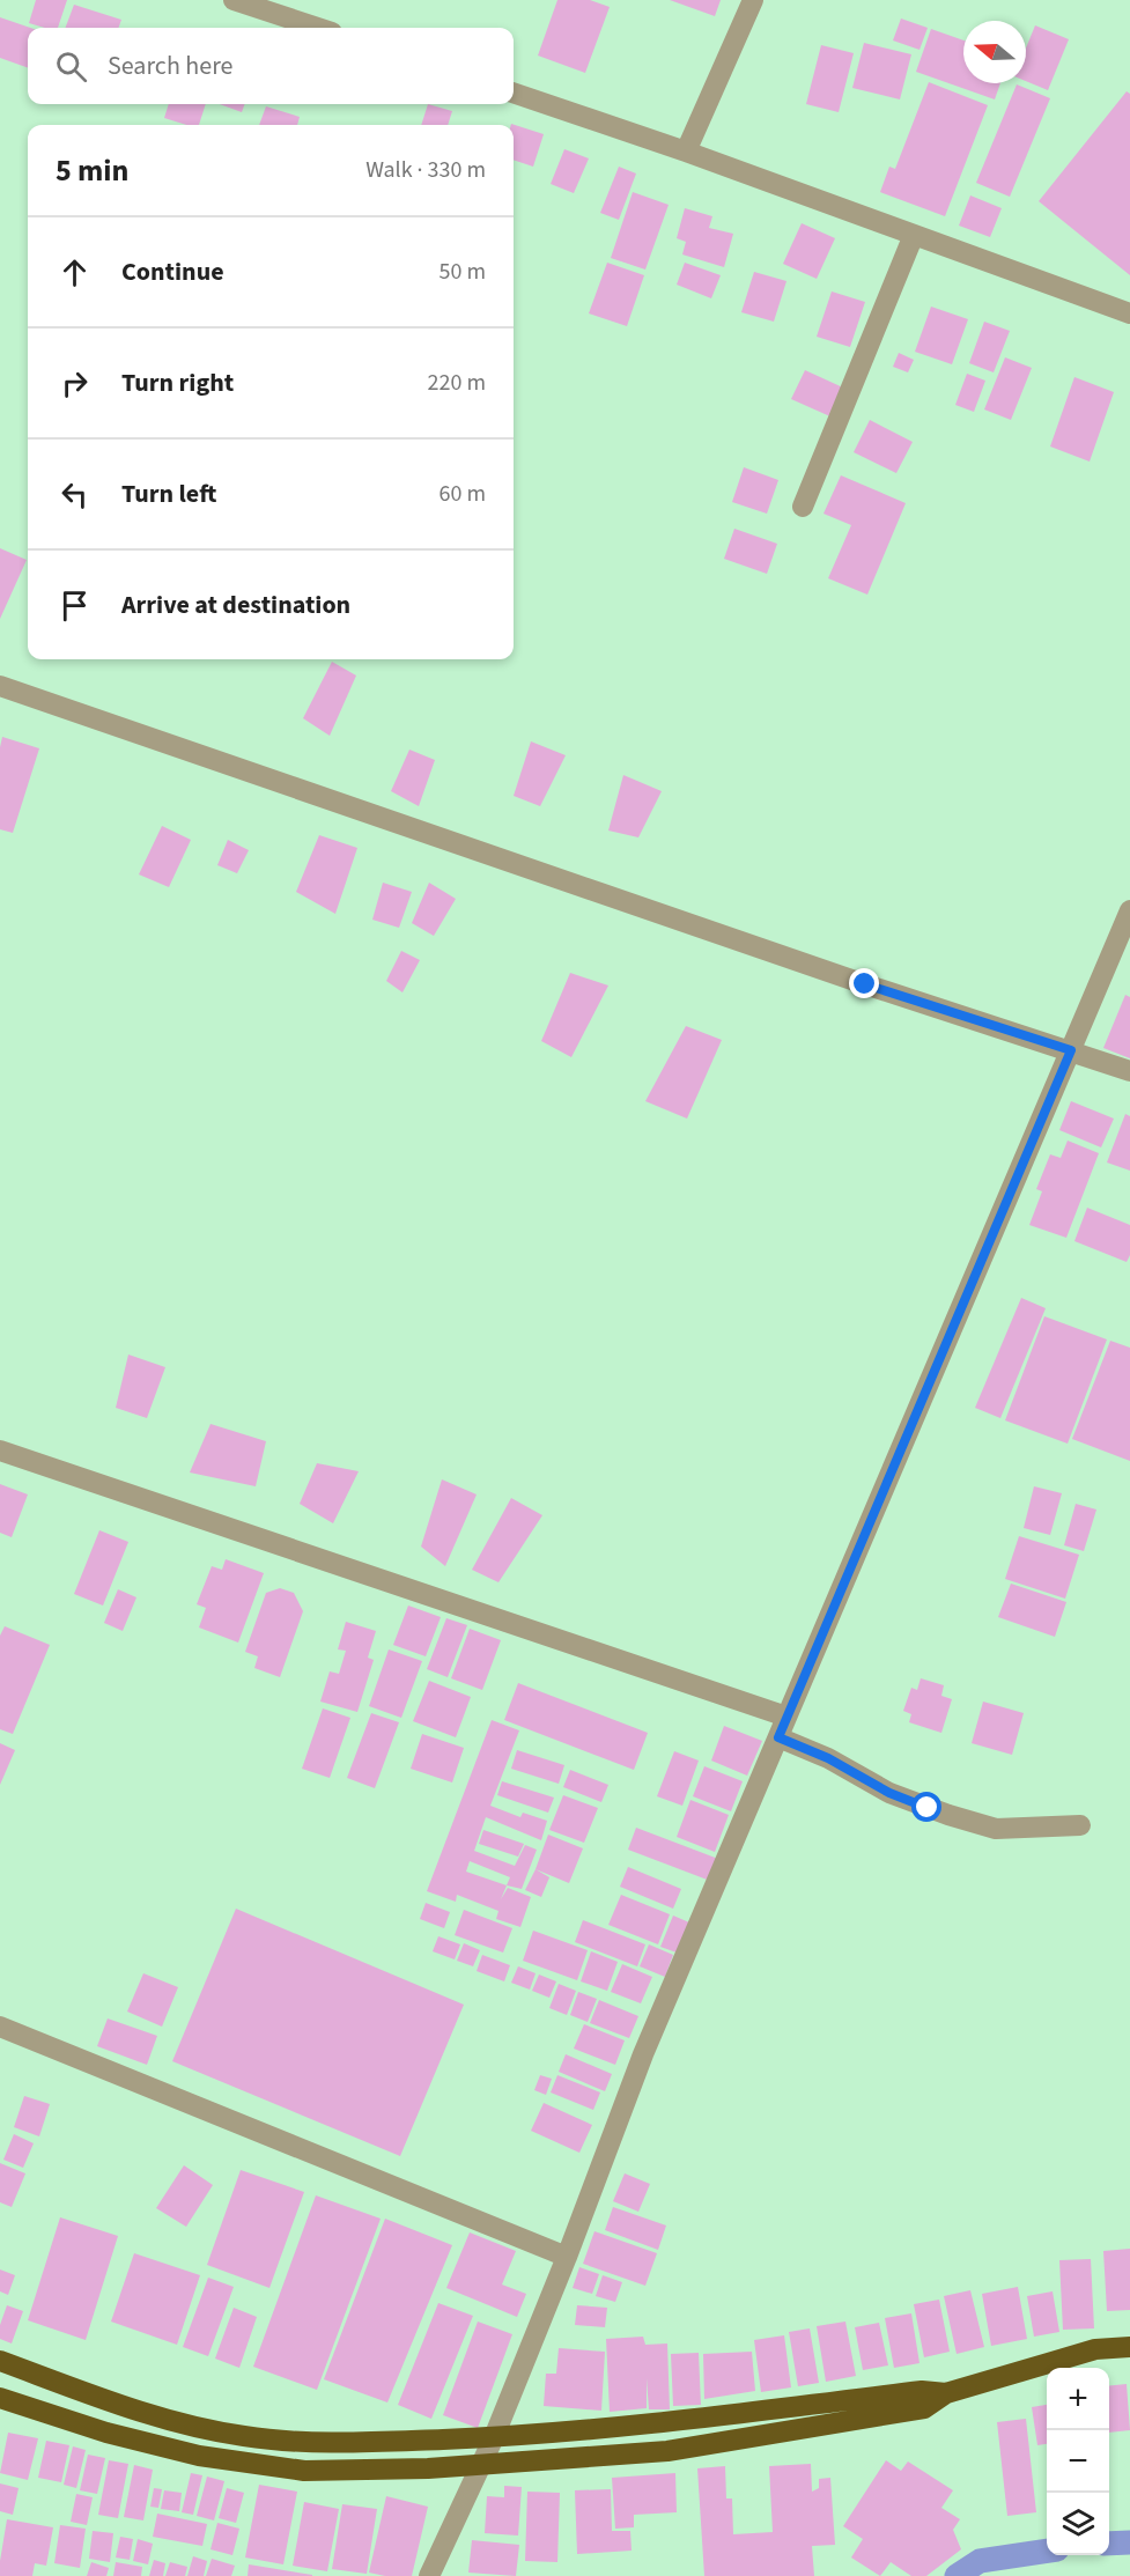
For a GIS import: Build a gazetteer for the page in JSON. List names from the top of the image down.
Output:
{
  "north": "left",
  "page": {
    "search": "Search here",
    "heading": ["5 min", "Walk · 330 m"],
    "list": [
      ["Continue", "50 m"],
      ["Turn right", "220 m"],
      ["Turn left", "60 m"],
      "Arrive at destination"
    ],
    "map_buttons": ["+", "−"]
  }
}
